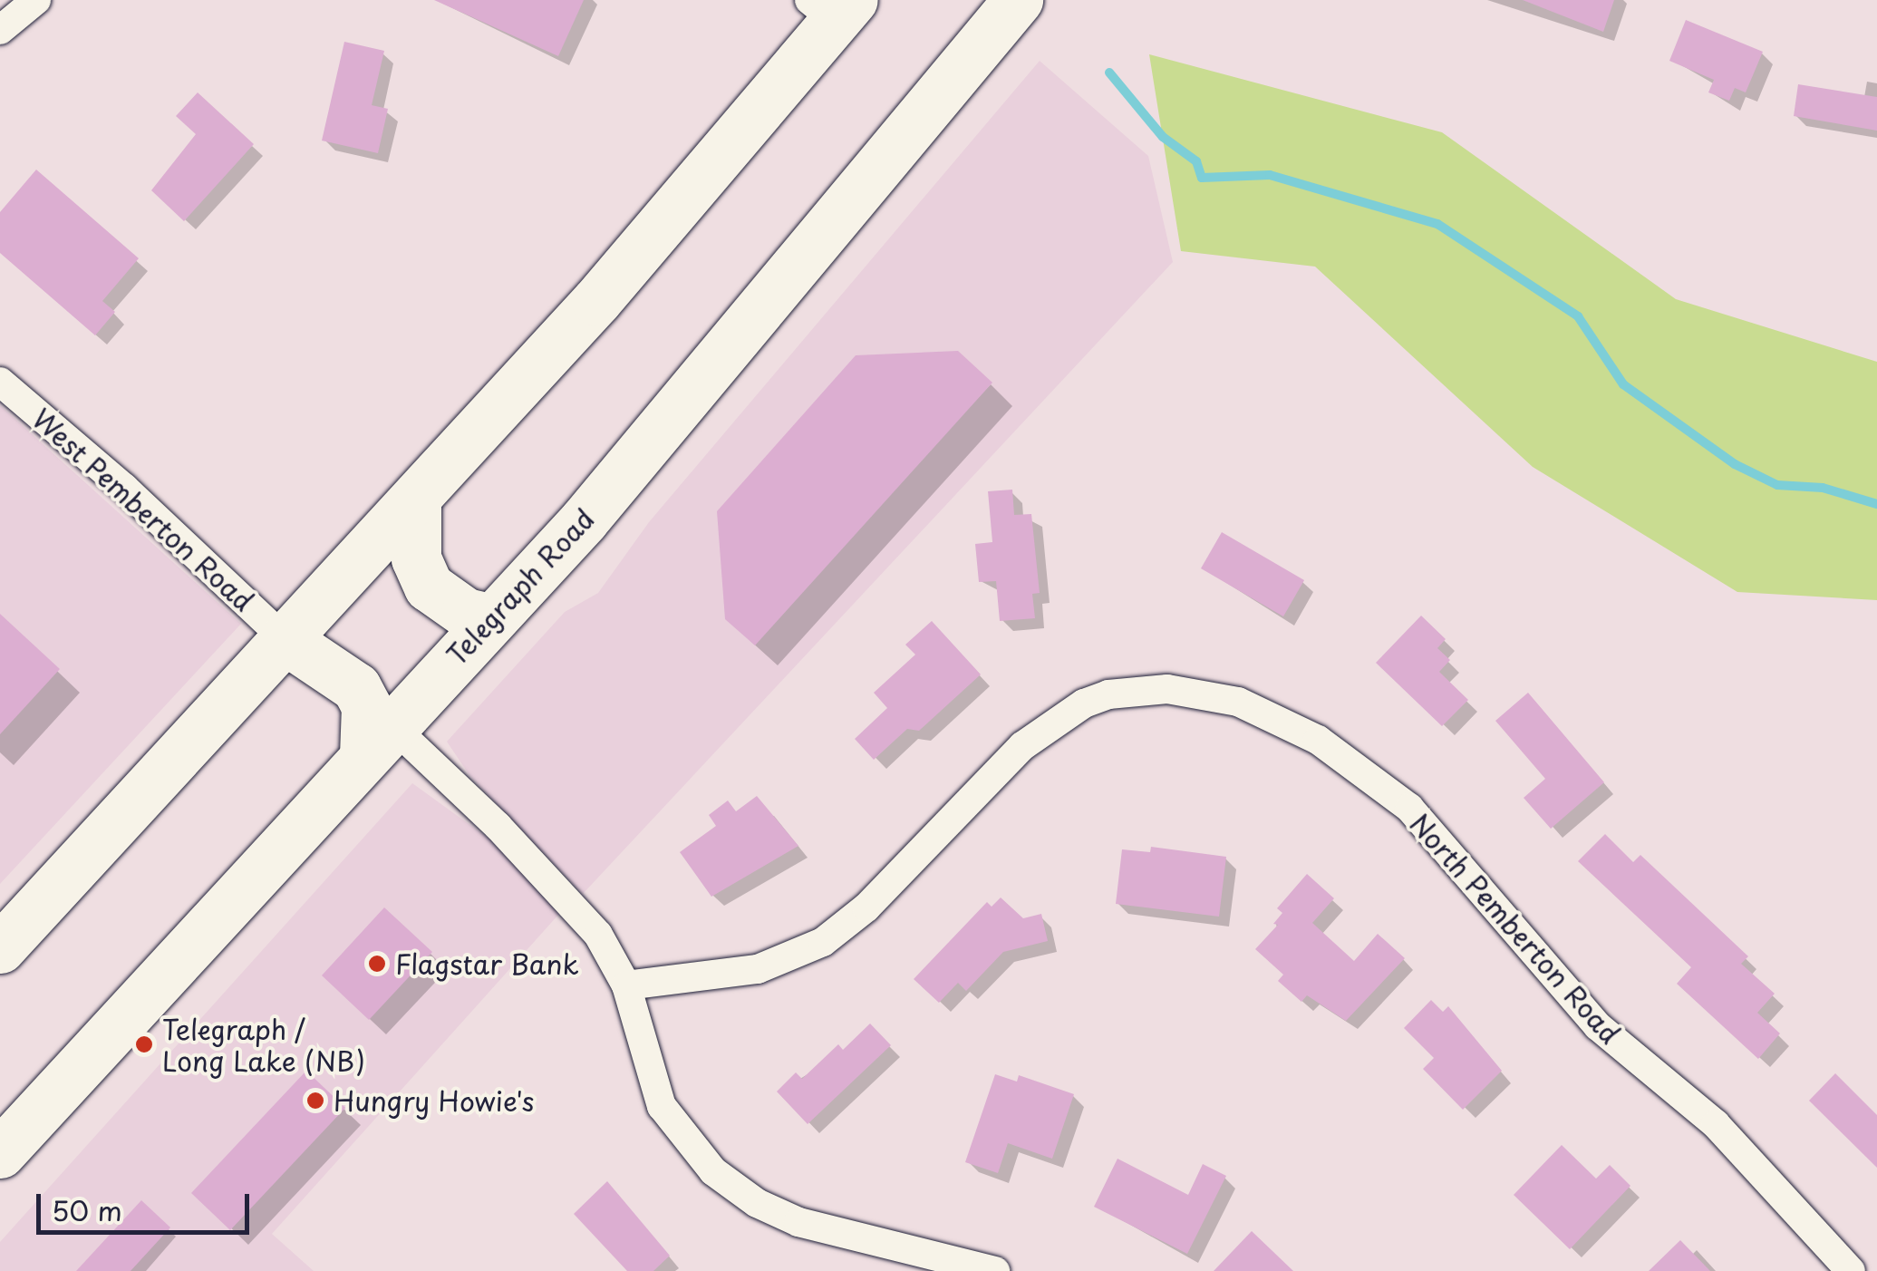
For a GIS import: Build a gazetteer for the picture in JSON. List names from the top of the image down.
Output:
{
  "streets": {
    "highway": ["Telegraph Road"],
    "street": ["West Pemberton Road", "North Pemberton Road"]
  },
  "places": ["Flagstar Bank", "Telegraph / Long Lake (NB)", "Hungry Howie's"],
  "scale_bar": "50 m"
}
